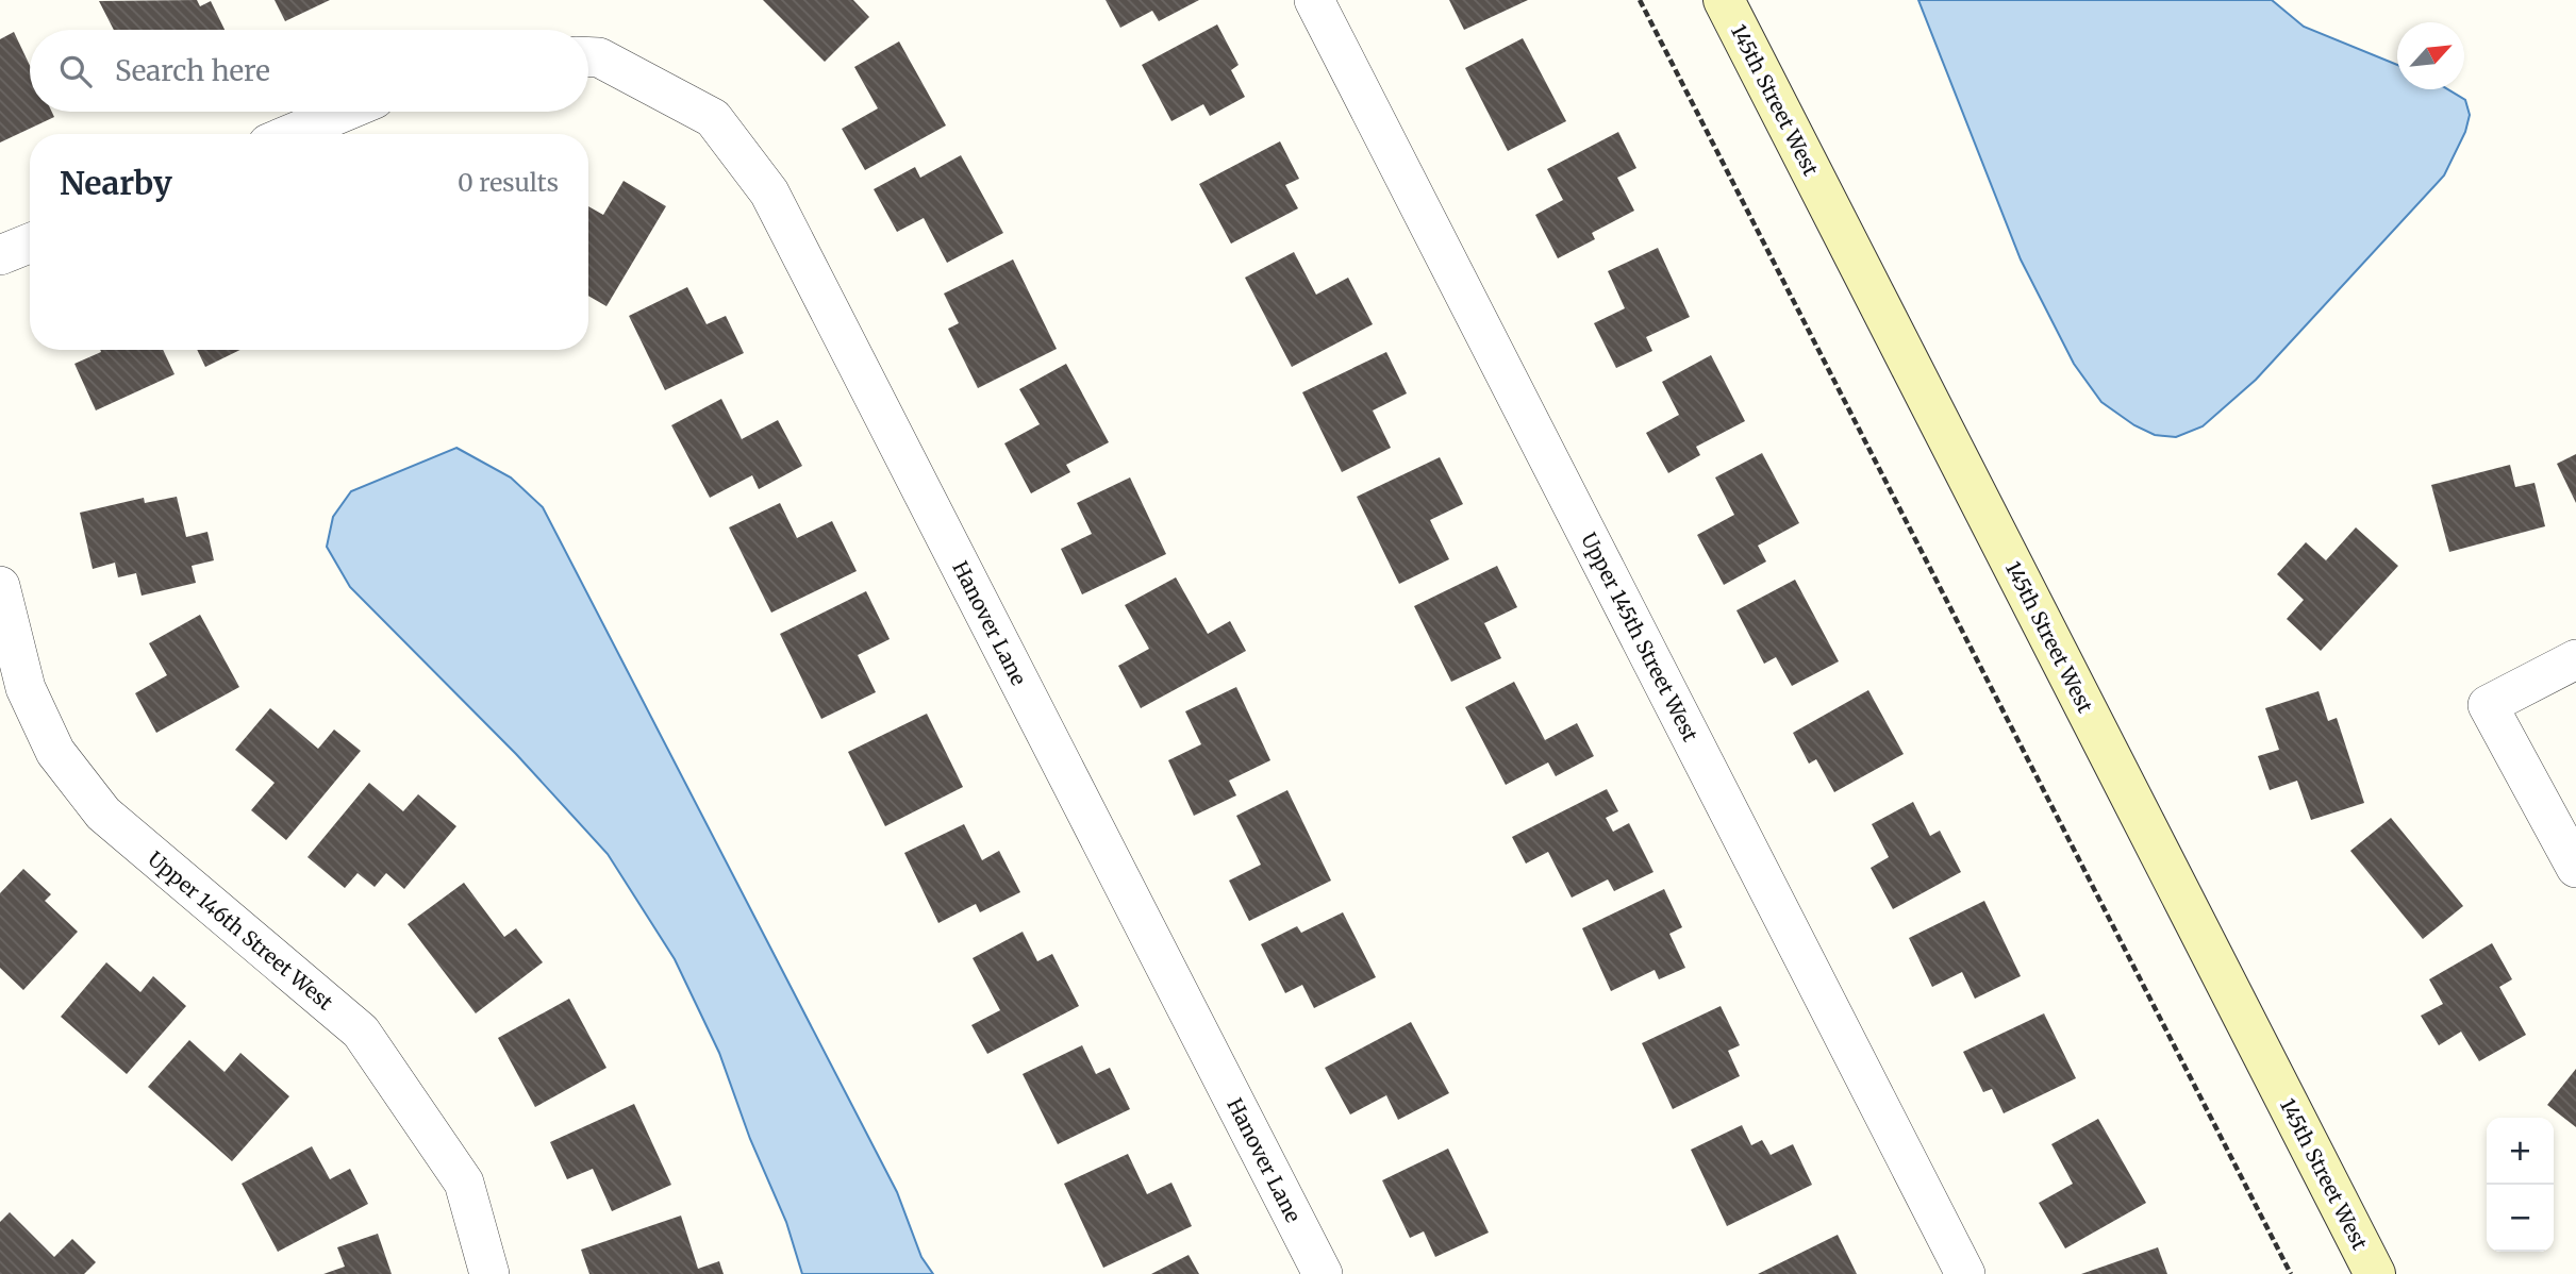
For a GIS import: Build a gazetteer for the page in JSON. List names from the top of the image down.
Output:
{
  "streets": {
    "street": [
      "145th Street West",
      "Hanover Lane",
      "Upper 145th Street West",
      "Upper 146th Street West"
    ]
  },
  "north": "top right",
  "page": {
    "search": "Search here",
    "heading": ["Nearby", "0 results"],
    "map_buttons": ["+", "−"]
  }
}
